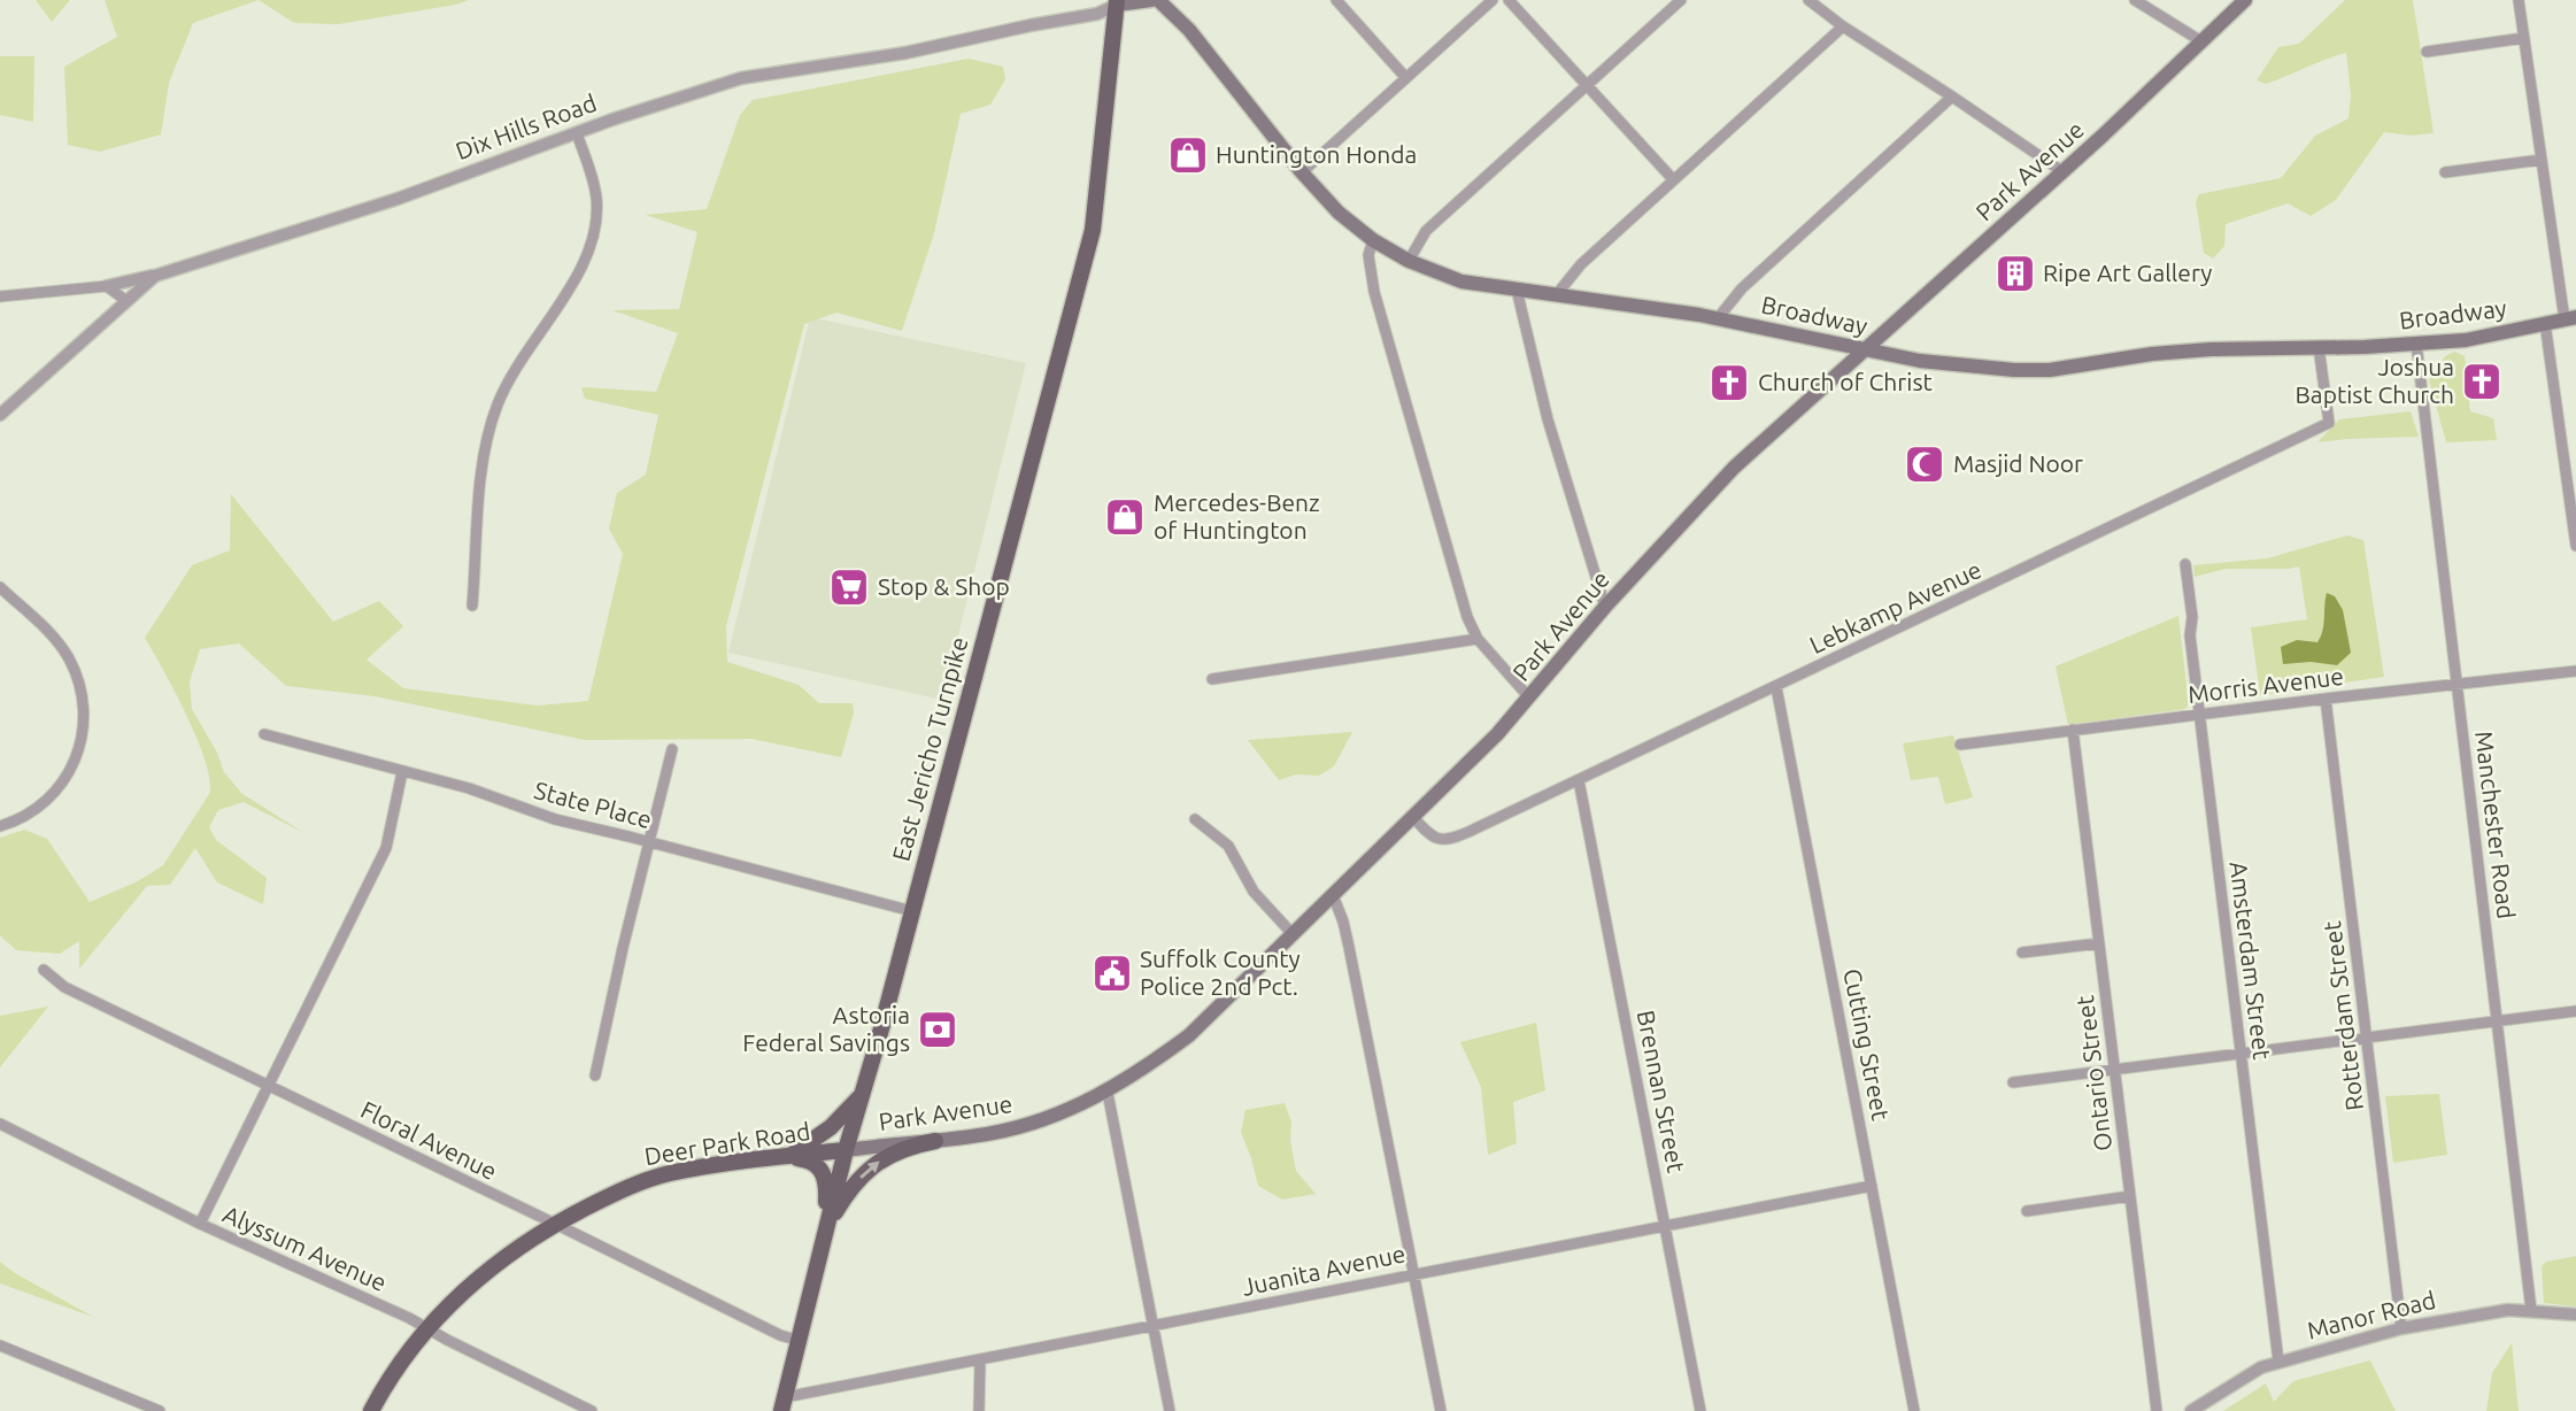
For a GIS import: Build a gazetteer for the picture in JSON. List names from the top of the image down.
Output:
{
  "streets": {
    "main road": [
      "Park Avenue",
      "Broadway",
      "East Jericho Turnpike",
      "Deer Park Road"
    ],
    "street": [
      "Dix Hills Road",
      "Lebkamp Avenue",
      "Morris Avenue",
      "State Place",
      "Manchester Road",
      "Amsterdam Street",
      "Rotterdam Street",
      "Cutting Street",
      "Ontario Street",
      "Brennan Street",
      "Floral Avenue",
      "Alyssum Avenue",
      "Juanita Avenue",
      "Manor Road"
    ]
  },
  "crossings": [
    ["Dix Hills Road", "East Jericho Turnpike"],
    ["Park Avenue", "Broadway"],
    ["Park Avenue", "Lebkamp Avenue"],
    ["Park Avenue", "East Jericho Turnpike"],
    ["Park Avenue", "Deer Park Road"],
    ["Broadway", "Lebkamp Avenue"],
    ["Broadway", "Manchester Road"],
    ["Lebkamp Avenue", "Cutting Street"],
    ["Lebkamp Avenue", "Brennan Street"],
    ["Morris Avenue", "Manchester Road"],
    ["Morris Avenue", "Amsterdam Street"],
    ["Morris Avenue", "Rotterdam Street"],
    ["Morris Avenue", "Ontario Street"],
    ["East Jericho Turnpike", "State Place"],
    ["East Jericho Turnpike", "Floral Avenue"],
    ["East Jericho Turnpike", "Deer Park Road"],
    ["East Jericho Turnpike", "Juanita Avenue"],
    ["Manchester Road", "Manor Road"],
    ["Amsterdam Street", "Manor Road"],
    ["Rotterdam Street", "Manor Road"],
    ["Cutting Street", "Juanita Avenue"],
    ["Brennan Street", "Juanita Avenue"],
    ["Floral Avenue", "Deer Park Road"],
    ["Deer Park Road", "Alyssum Avenue"]
  ],
  "places": {
    "shop": ["Huntington Honda", "Mercedes-Benz of Huntington"],
    "building": ["Ripe Art Gallery"],
    "church": ["Joshua Baptist Church", "Church of Christ"],
    "mosque": ["Masjid Noor"],
    "supermarket": ["Stop & Shop"],
    "public building": ["Suffolk County Police 2nd Pct."],
    "bank": ["Astoria Federal Savings"]
  }
}
